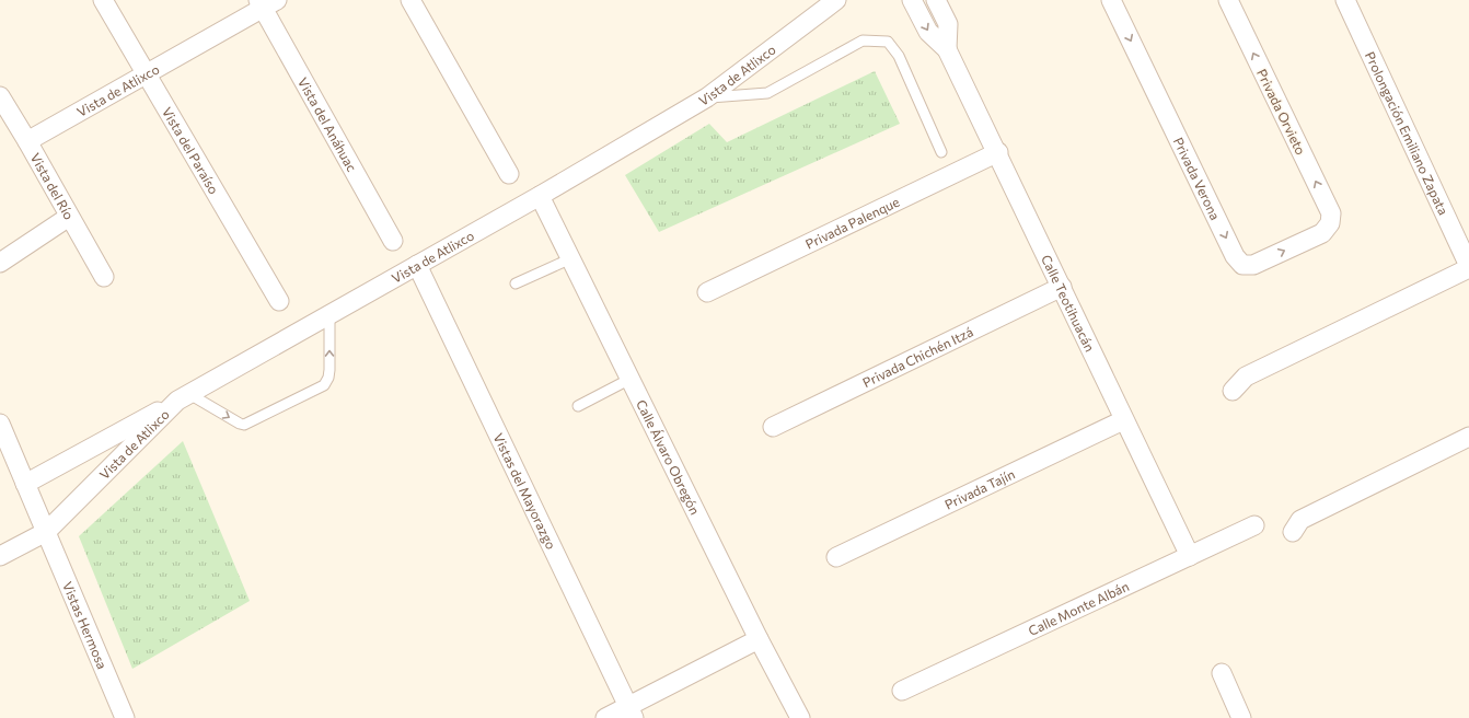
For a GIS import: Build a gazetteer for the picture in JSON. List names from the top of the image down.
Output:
{
  "streets": {
    "street": [
      "Vista de Atlixco",
      "Privada Orvieto",
      "Vista del Anáhuac",
      "Prolongación Emiliano Zapata",
      "Vista del Paraíso",
      "Privada Verona",
      "Vista del Río",
      "Privada Palenque",
      "Calle Teotihuacán",
      "Privada Chichén Itzá",
      "Calle Álvaro Obregón",
      "Privada Tajín",
      "Vistas del Mayorazgo",
      "Calle Monte Albán",
      "Vistas Hermosa"
    ]
  },
  "crossings": [
    ["Vista de Atlixco", "Vista del Anáhuac"],
    ["Vista de Atlixco", "Vista del Paraíso"],
    ["Vista de Atlixco", "Vista del Río"],
    ["Vista de Atlixco", "Calle Álvaro Obregón"],
    ["Vista de Atlixco", "Vistas del Mayorazgo"],
    ["Vista de Atlixco", "Vistas Hermosa"],
    ["Privada Orvieto", "Privada Verona"],
    ["Privada Palenque", "Calle Teotihuacán"],
    ["Calle Teotihuacán", "Privada Chichén Itzá"],
    ["Calle Teotihuacán", "Privada Tajín"],
    ["Calle Teotihuacán", "Calle Monte Albán"]
  ],
  "one_way": ["Privada Orvieto"]
}
